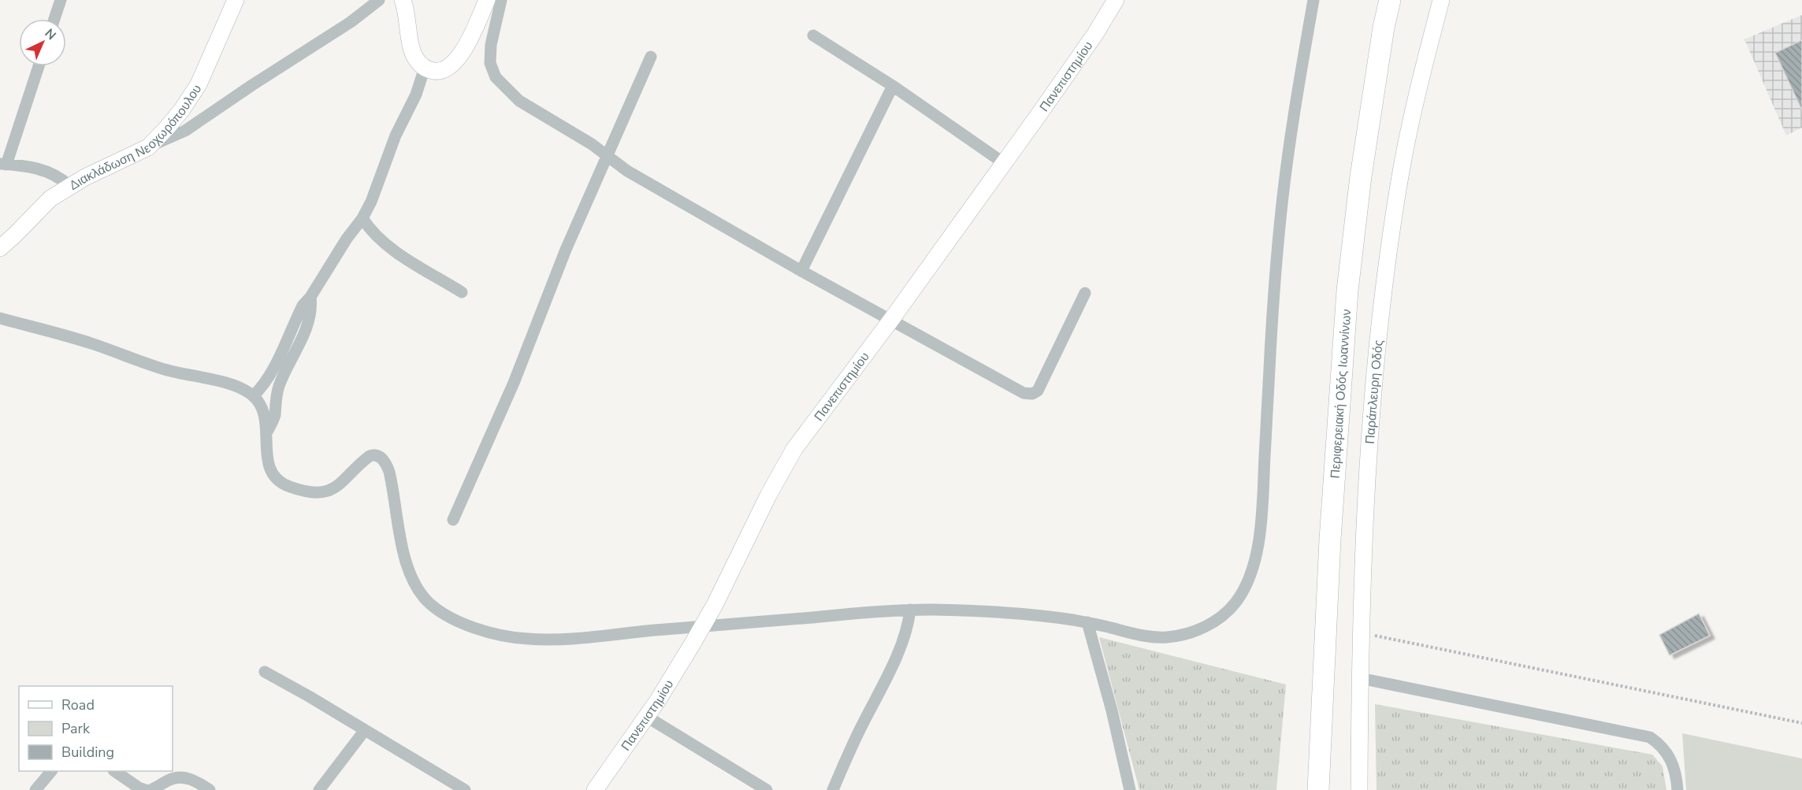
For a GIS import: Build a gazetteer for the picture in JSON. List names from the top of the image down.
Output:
{
  "streets": {
    "highway": ["Περιφερειακή Οδός Ιωαννίνων"],
    "street": ["Πανεπιστημίου", "Διακλάδωση Νεοχωρόπουλου", "Παράπλευρη Οδός"]
  },
  "legend": ["Road", "Park", "Building"],
  "north": "top right"
}
